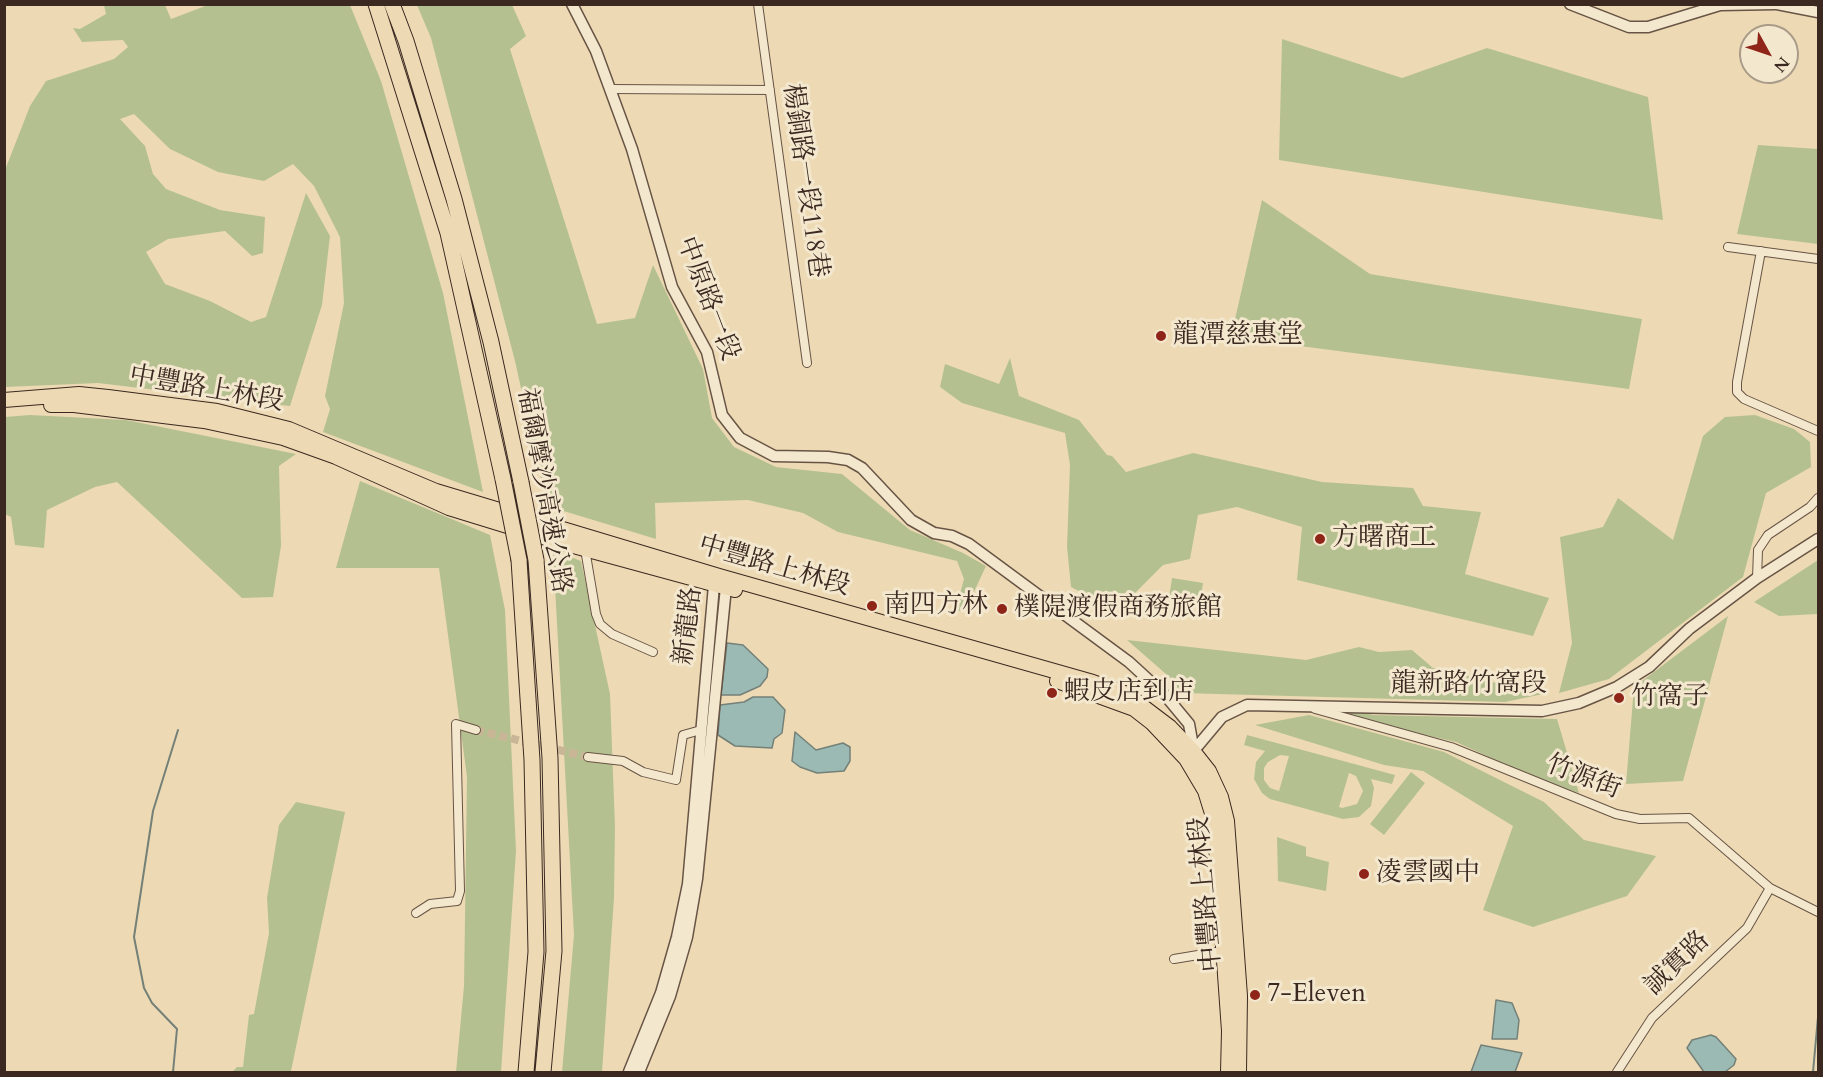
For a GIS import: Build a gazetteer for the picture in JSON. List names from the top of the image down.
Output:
{
  "streets": {
    "highway": ["福爾摩沙高速公路"],
    "main road": ["中豐路上林段"],
    "street": [
      "楊銅路一段118巷",
      "中原路一段",
      "新龍路",
      "龍新路竹窩段",
      "竹源街",
      "誠實路"
    ]
  },
  "crossings": [
    ["中原路一段", "中豐路上林段"],
    ["中原路一段", "龍新路竹窩段"],
    ["中豐路上林段", "新龍路"],
    ["中豐路上林段", "龍新路竹窩段"],
    ["龍新路竹窩段", "竹源街"],
    ["竹源街", "誠實路"]
  ],
  "places": [
    "龍潭慈惠堂",
    "方曙商工",
    "南四方林",
    "樸隄渡假商務旅館",
    "蝦皮店到店",
    "竹窩子",
    "凌雲國中",
    "7-Eleven"
  ],
  "north": "bottom right"
}
